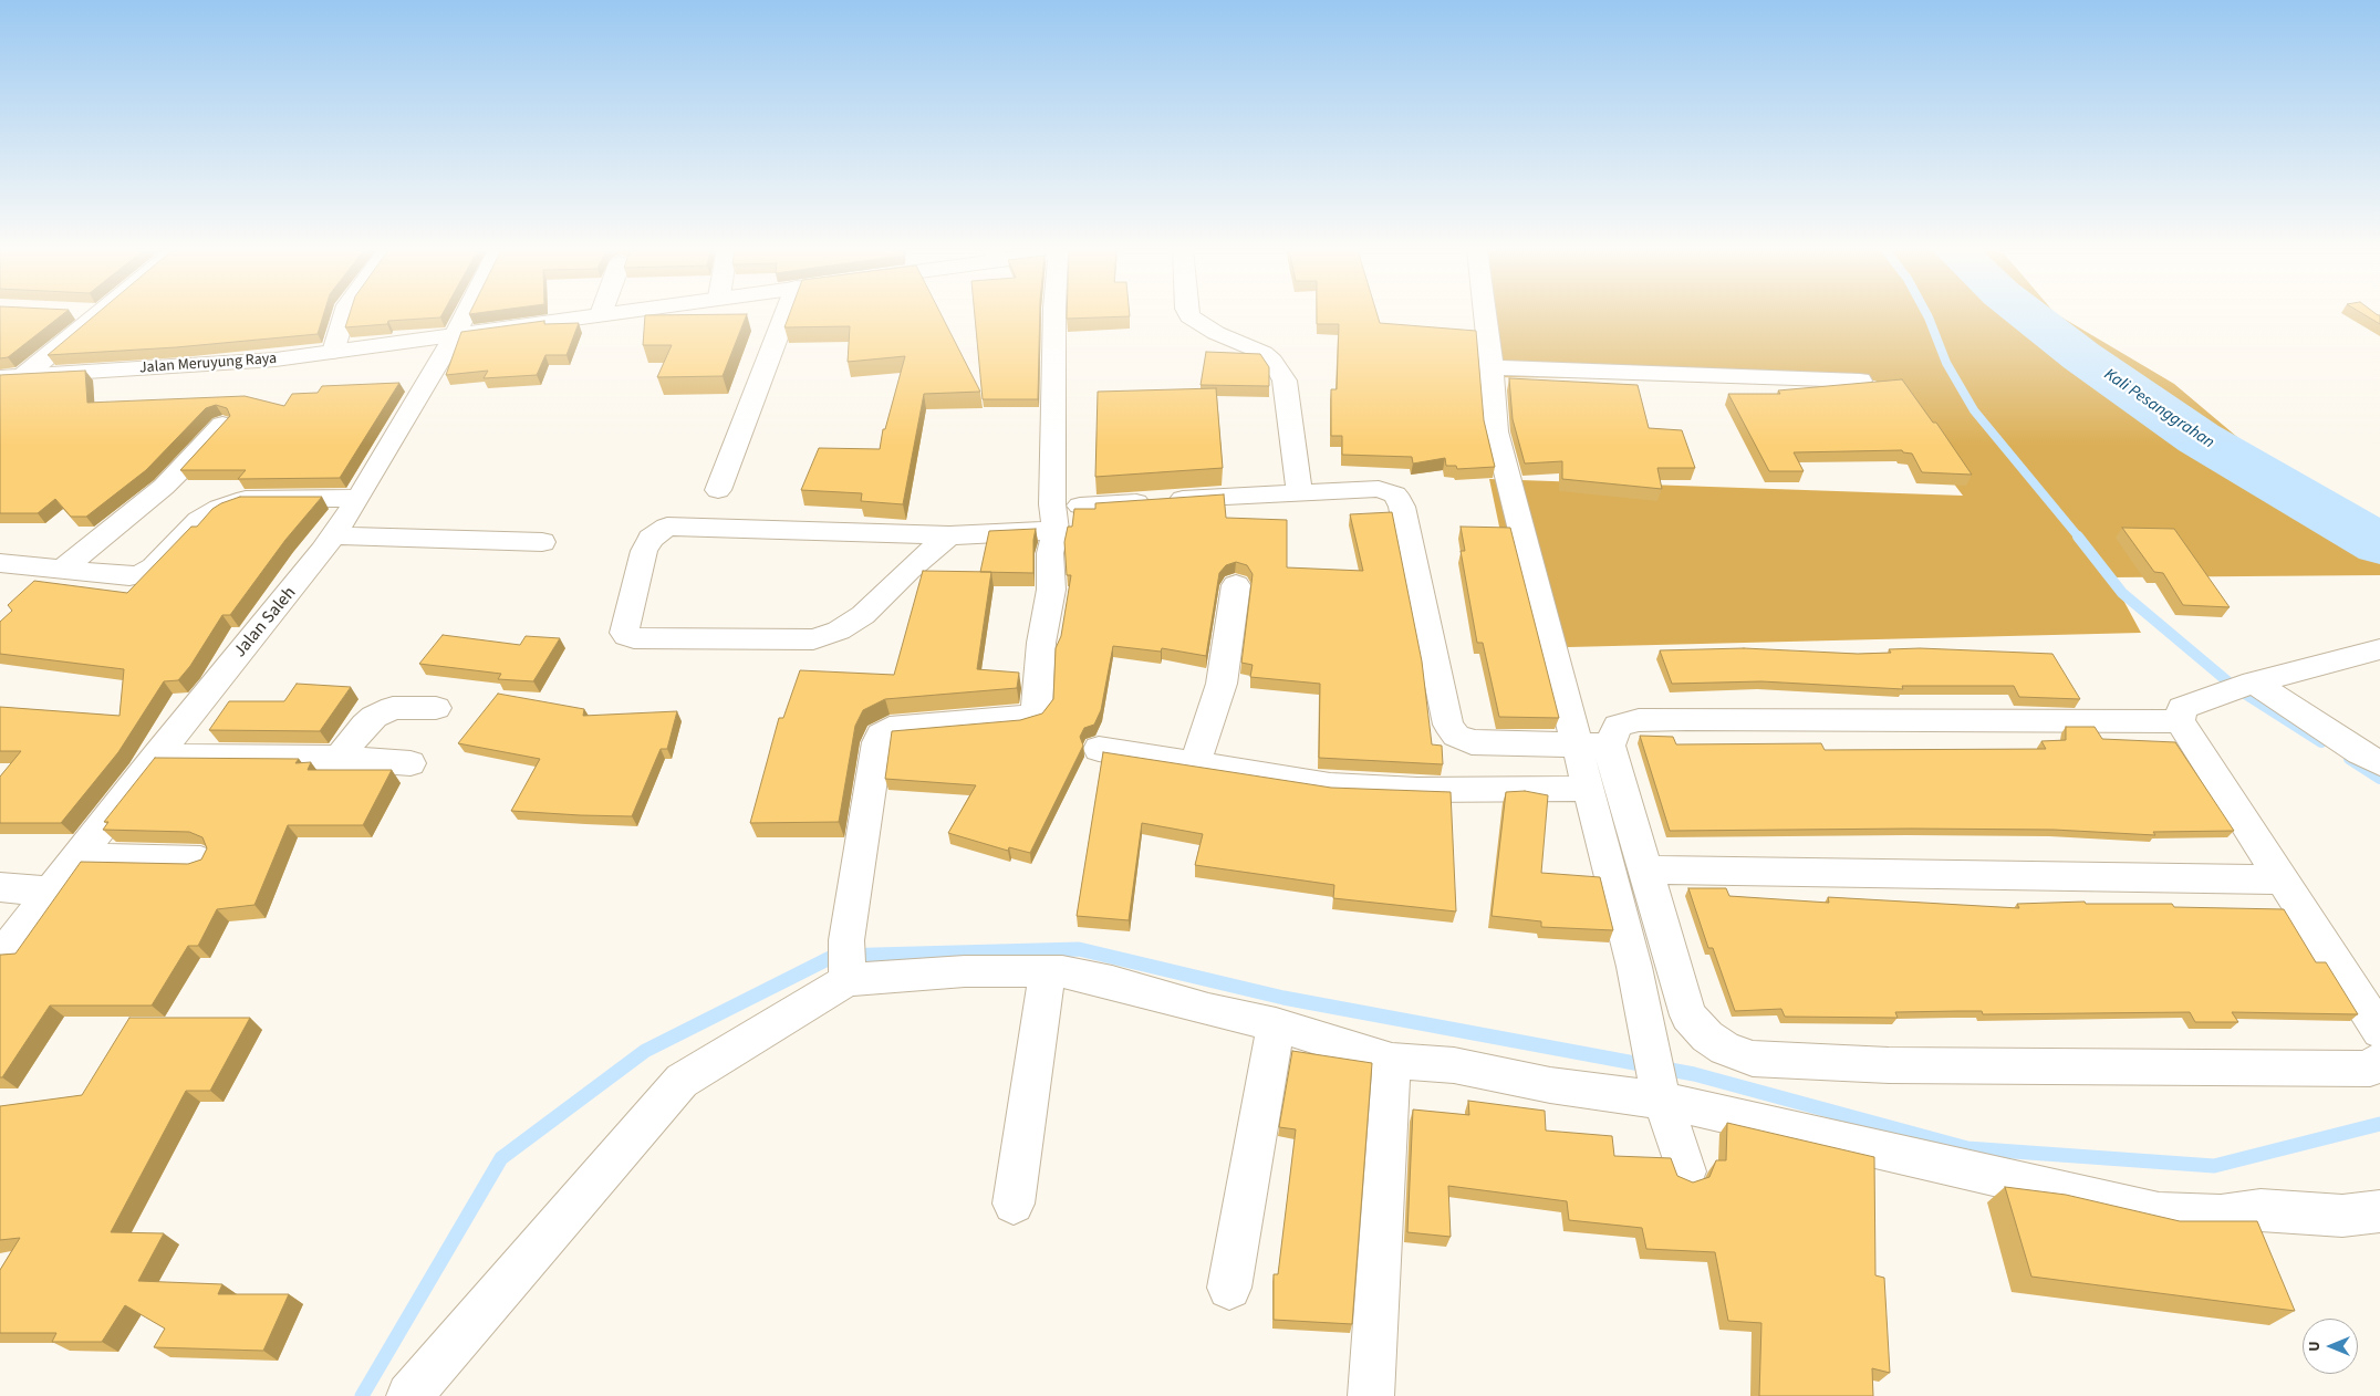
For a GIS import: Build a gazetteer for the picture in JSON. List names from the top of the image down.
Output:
{
  "streets": {
    "street": ["Jalan Meruyung Raya", "Jalan Saleh"]
  },
  "crossings": [
    ["Jalan Meruyung Raya", "Jalan Saleh"]
  ],
  "water": ["Kali Pesanggrahan"],
  "north": "left"
}
